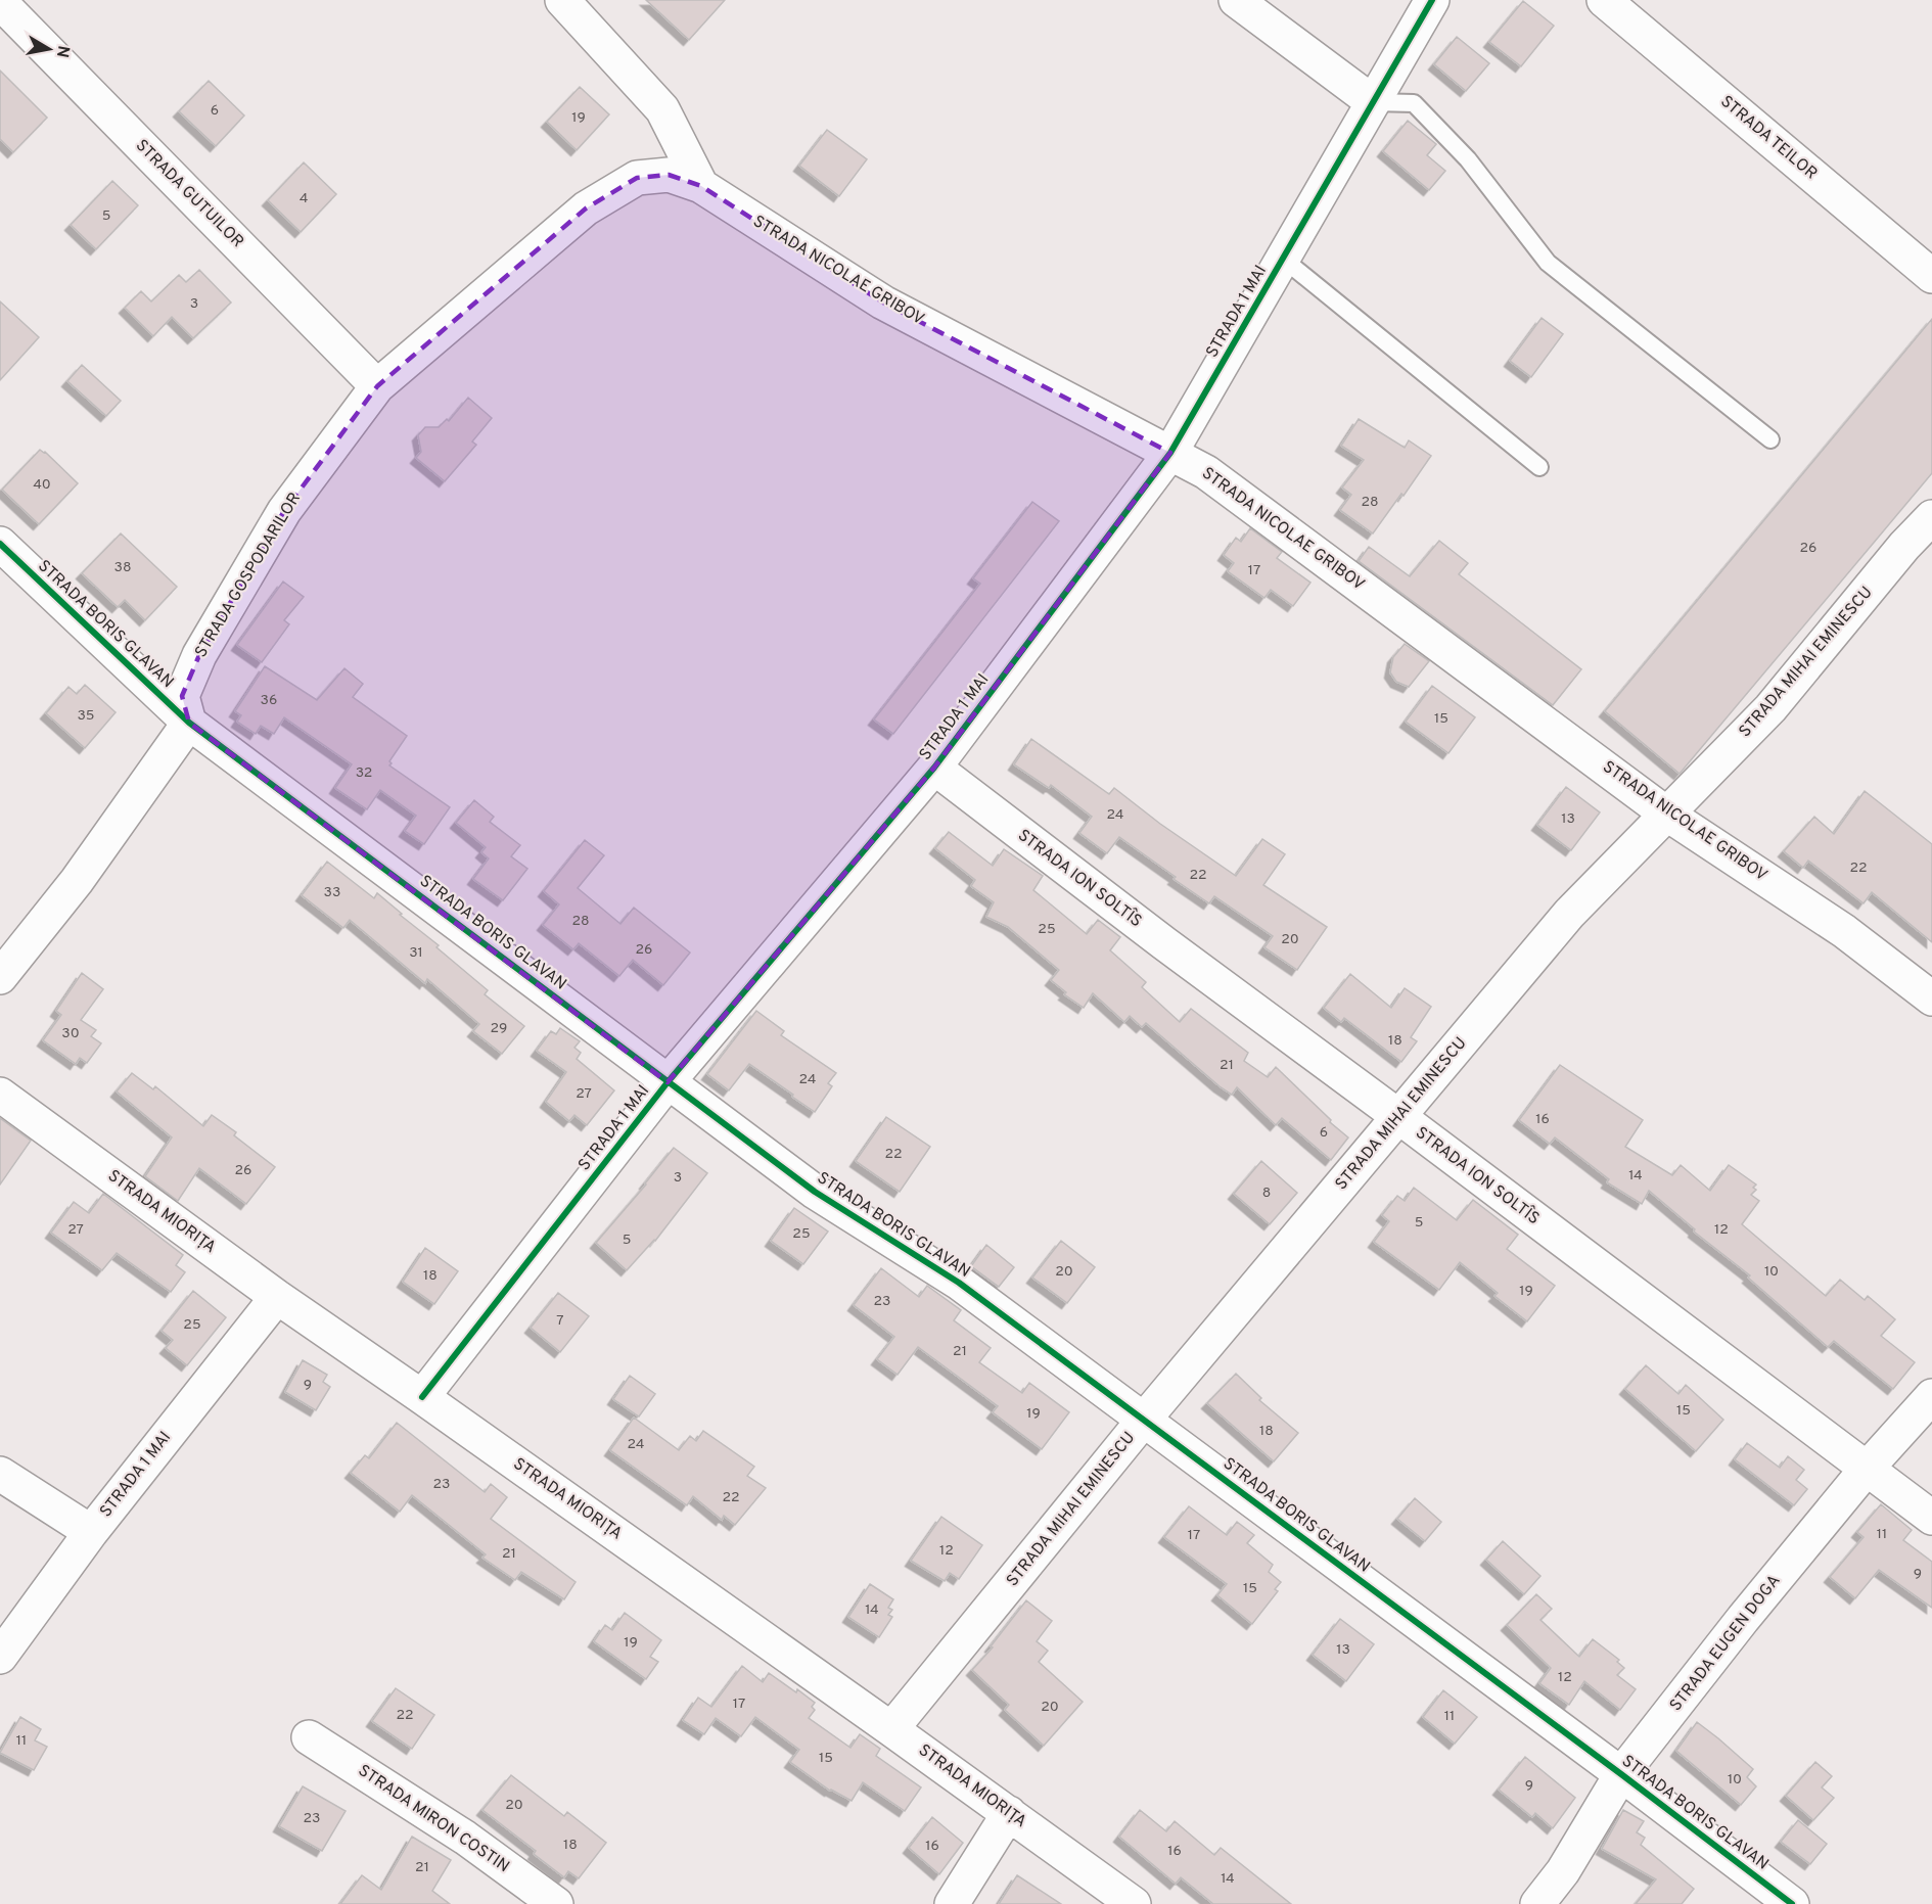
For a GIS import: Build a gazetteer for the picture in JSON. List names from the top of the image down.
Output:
{
  "streets": {
    "street": [
      "STRADA TEILOR",
      "STRADA GUTUILOR",
      "STRADA NICOLAE GRIBOV",
      "STRADA 1 MAI",
      "STRADA GOSPODARILOR",
      "STRADA BORIS GLAVAN",
      "STRADA MIHAI EMINESCU",
      "STRADA ION SOLTÎS",
      "STRADA MIORIȚA",
      "STRADA EUGEN DOGA",
      "STRADA MIRON COSTIN"
    ]
  },
  "crossings": [
    ["STRADA GUTUILOR", "STRADA GOSPODARILOR"],
    ["STRADA NICOLAE GRIBOV", "STRADA 1 MAI"],
    ["STRADA NICOLAE GRIBOV", "STRADA GOSPODARILOR"],
    ["STRADA NICOLAE GRIBOV", "STRADA MIHAI EMINESCU"],
    ["STRADA 1 MAI", "STRADA BORIS GLAVAN"],
    ["STRADA 1 MAI", "STRADA ION SOLTÎS"],
    ["STRADA 1 MAI", "STRADA MIORIȚA"],
    ["STRADA GOSPODARILOR", "STRADA BORIS GLAVAN"],
    ["STRADA BORIS GLAVAN", "STRADA MIHAI EMINESCU"],
    ["STRADA BORIS GLAVAN", "STRADA EUGEN DOGA"],
    ["STRADA MIHAI EMINESCU", "STRADA ION SOLTÎS"],
    ["STRADA MIHAI EMINESCU", "STRADA MIORIȚA"],
    ["STRADA ION SOLTÎS", "STRADA EUGEN DOGA"]
  ],
  "house_numbers": [
    "6",
    "19",
    "4",
    "5",
    "3",
    "40",
    "28",
    "26",
    "38",
    "17",
    "36",
    "35",
    "15",
    "32",
    "24",
    "13",
    "22",
    "22",
    "33",
    "28",
    "25",
    "20",
    "26",
    "31",
    "29",
    "30",
    "18",
    "21",
    "24",
    "27",
    "16",
    "6",
    "22",
    "26",
    "14",
    "3",
    "8",
    "5",
    "27",
    "12",
    "25",
    "5",
    "20",
    "10",
    "18",
    "19",
    "23",
    "7",
    "25",
    "21",
    "9",
    "15",
    "19",
    "18",
    "24",
    "23",
    "22",
    "11",
    "17",
    "12",
    "21",
    "9",
    "15",
    "14",
    "19",
    "13",
    "12",
    "17",
    "20",
    "22",
    "11",
    "11",
    "15",
    "10",
    "9",
    "20",
    "23",
    "18",
    "16",
    "16",
    "21",
    "14"
  ],
  "north": "right"
}
